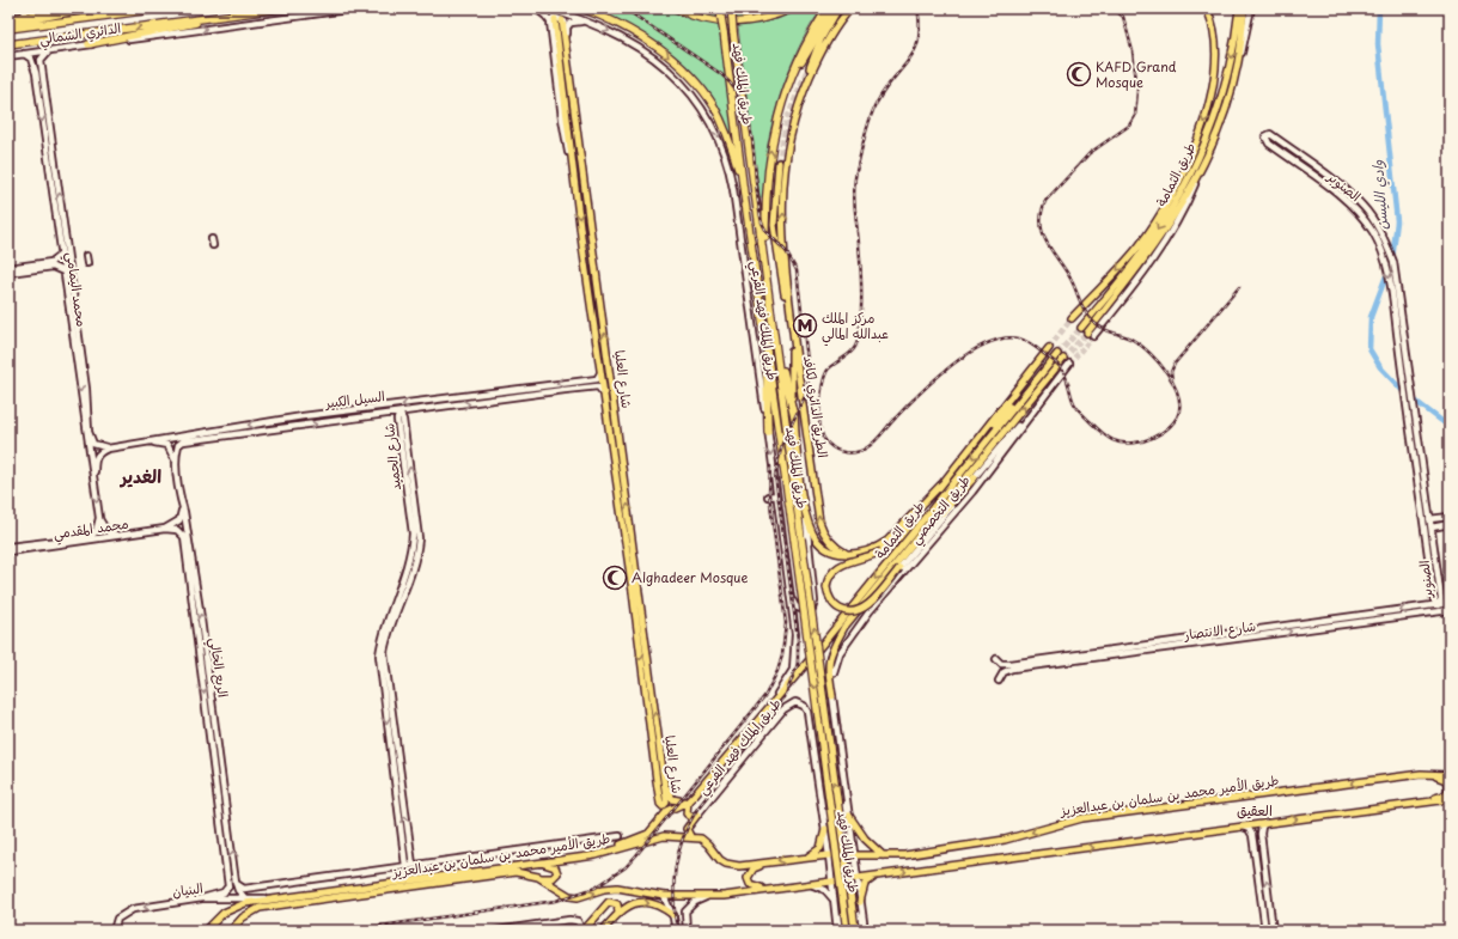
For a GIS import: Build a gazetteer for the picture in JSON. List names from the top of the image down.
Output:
{
  "streets": {
    "highway": ["الدائري الشمالي", "طريق الملك فهد"],
    "main road": [
      "طريق الثمامة",
      "طريق الملك فهد الفرعي",
      "شارع العليا",
      "الطريق الدائري لكافد",
      "طريق الأمير محمد بن سلمان بن عبدالعزيز"
    ],
    "street": [
      "الصنوبر",
      "محمد اليمامي",
      "السيل الكبير",
      "شارع الحميد",
      "طريق التخصصي",
      "محمد المقدمي",
      "شارع الانتصار",
      "الربع الخالي",
      "البنيان"
    ]
  },
  "crossings": [
    ["الدائري الشمالي", "محمد اليمامي"],
    ["طريق الثمامة", "طريق الملك فهد الفرعي"],
    ["الصنوبر", "شارع الانتصار"],
    ["محمد اليمامي", "السيل الكبير"],
    ["محمد اليمامي", "محمد المقدمي"],
    ["محمد اليمامي", "الربع الخالي"],
    ["طريق الملك فهد الفرعي", "طريق الأمير محمد بن سلمان بن عبدالعزيز"],
    ["شارع العليا", "السيل الكبير"],
    ["السيل الكبير", "شارع الحميد"],
    ["السيل الكبير", "محمد المقدمي"],
    ["السيل الكبير", "الربع الخالي"],
    ["محمد المقدمي", "الربع الخالي"],
    ["الربع الخالي", "البنيان"],
    ["طريق الأمير محمد بن سلمان بن عبدالعزيز", "البنيان"]
  ],
  "one_way": ["الدائري الشمالي", "الطريق الدائري لكافد", "البنيان"],
  "districts": ["الغدير", "العقيق"],
  "water": ["وادي الليسن"],
  "places": {
    "mosque": ["KAFD Grand Mosque", "Alghadeer Mosque"],
    "metro station": ["مركز الملك عبدالله المالي"]
  }
}
